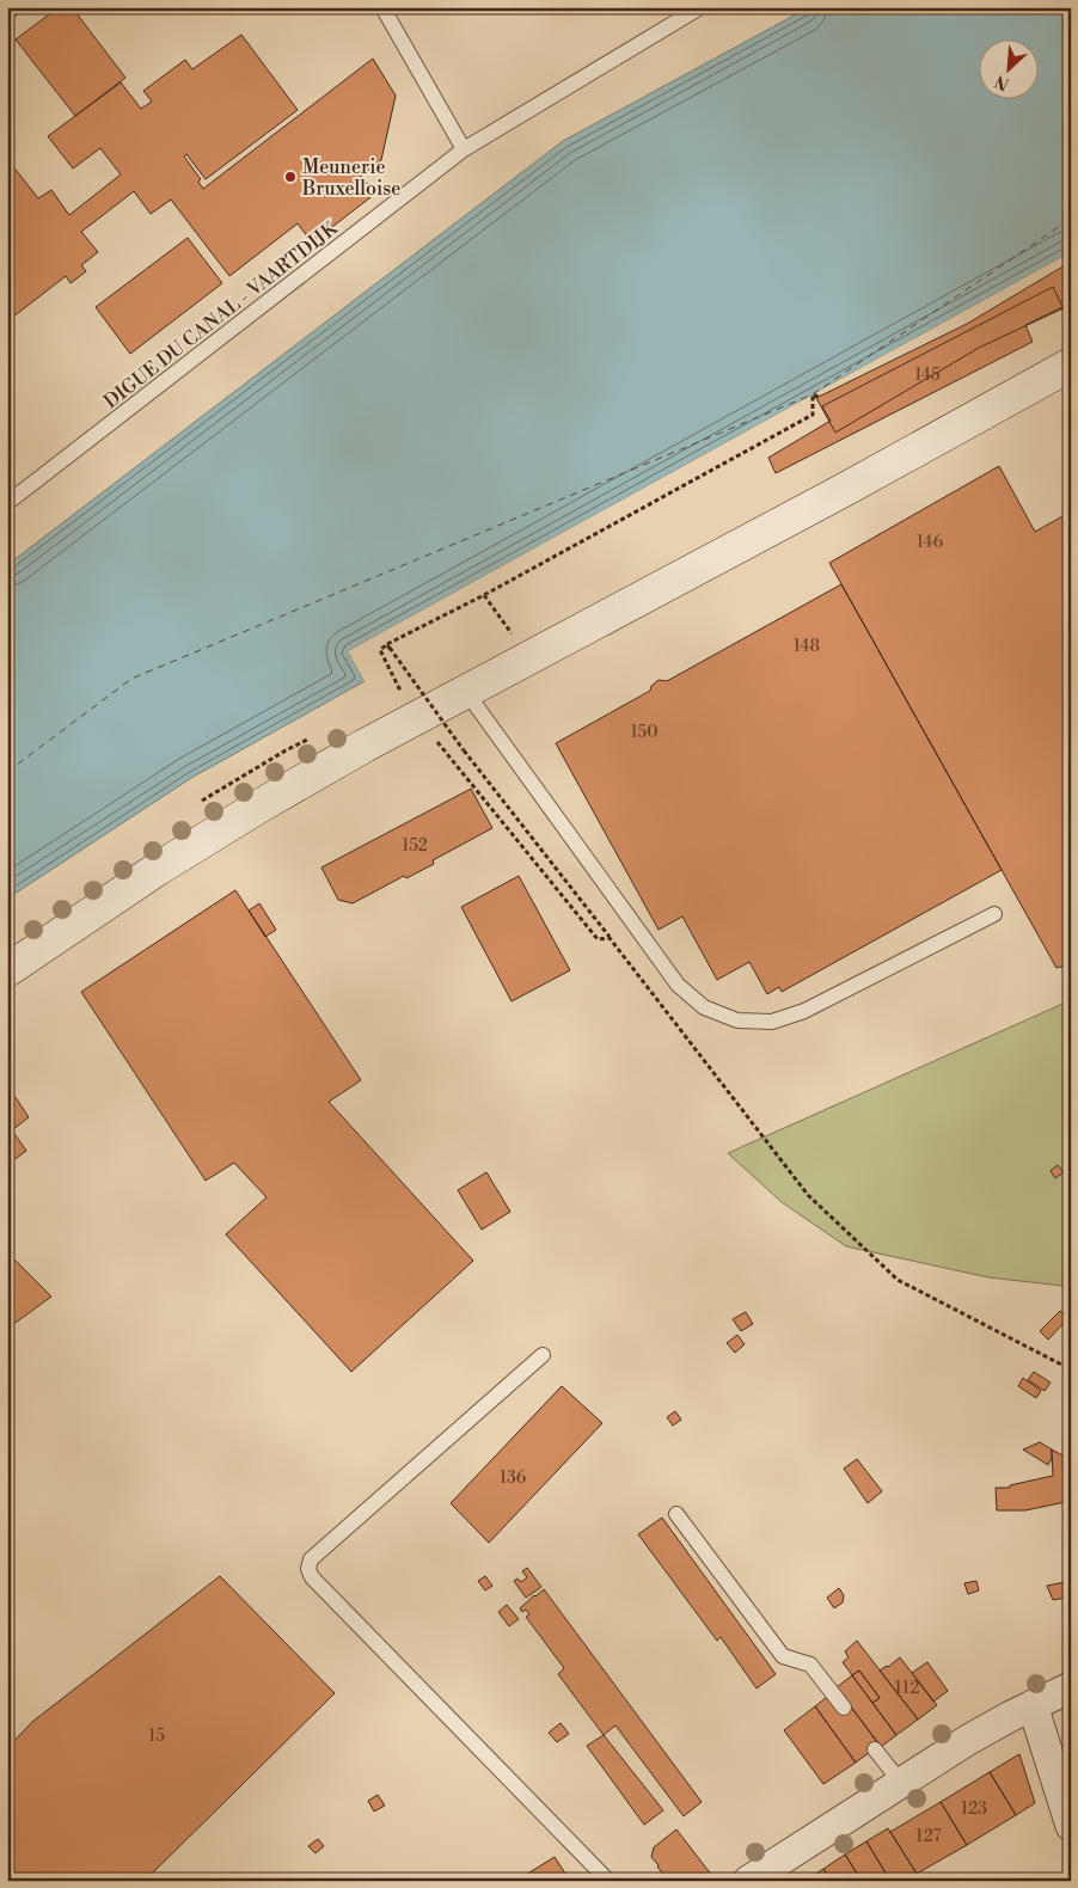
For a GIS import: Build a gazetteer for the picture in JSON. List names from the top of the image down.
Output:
{
  "streets": {
    "lane": ["DIGUE DU CANAL - VAARTDIJK"]
  },
  "places": ["Meunerie Bruxelloise"],
  "house_numbers": [
    "145",
    "146",
    "148",
    "150",
    "152",
    "136",
    "112",
    "15",
    "123",
    "127"
  ],
  "north": "bottom left"
}
